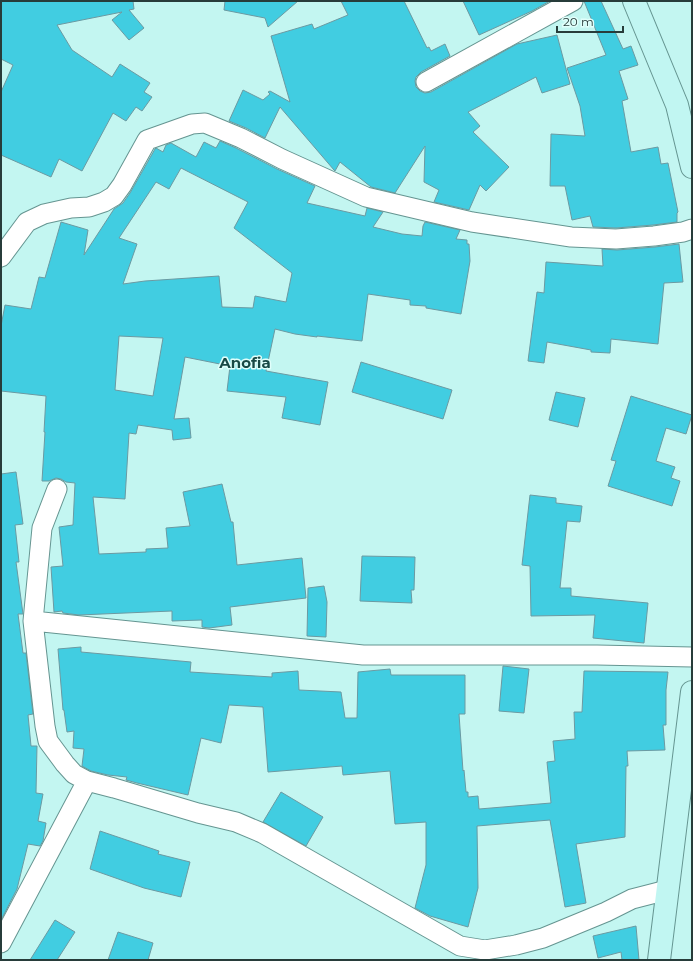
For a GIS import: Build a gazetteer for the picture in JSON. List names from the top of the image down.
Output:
{
  "districts": ["Anofia"],
  "scale_bar": "20 m"
}
